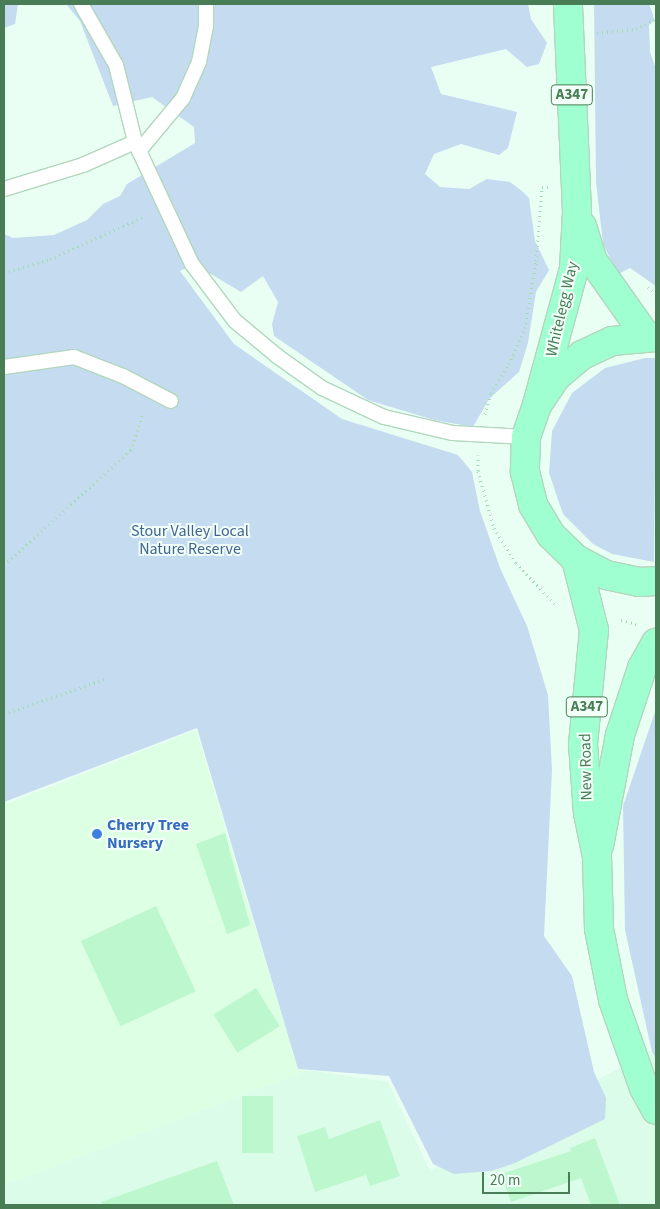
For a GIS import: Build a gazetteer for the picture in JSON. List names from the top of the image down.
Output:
{
  "streets": {
    "main road": ["A347", "Whitelegg Way", "New Road"]
  },
  "parks": ["Stour Valley Local Nature Reserve"],
  "places": ["Cherry Tree Nursery"],
  "scale_bar": "20 m"
}
